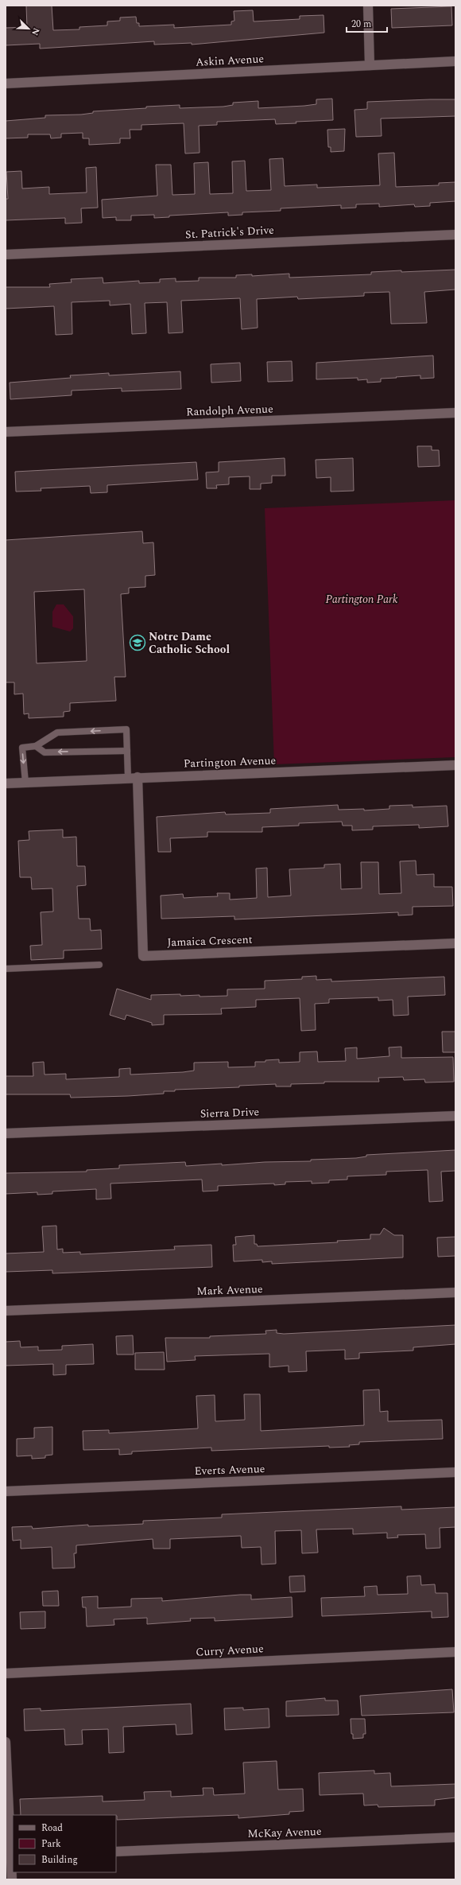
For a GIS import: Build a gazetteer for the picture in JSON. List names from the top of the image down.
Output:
{
  "streets": {
    "street": [
      "Askin Avenue",
      "St. Patrick's Drive",
      "Randolph Avenue",
      "Partington Avenue",
      "Jamaica Crescent",
      "Sierra Drive",
      "Mark Avenue",
      "Everts Avenue",
      "Curry Avenue",
      "McKay Avenue"
    ]
  },
  "crossings": [
    ["Partington Avenue", "Jamaica Crescent"]
  ],
  "parks": ["Partington Park"],
  "places": {
    "school or university": ["Notre Dame Catholic School"]
  },
  "legend": ["Road", "Park", "Building"],
  "scale_bar": "20 m",
  "north": "bottom right"
}
